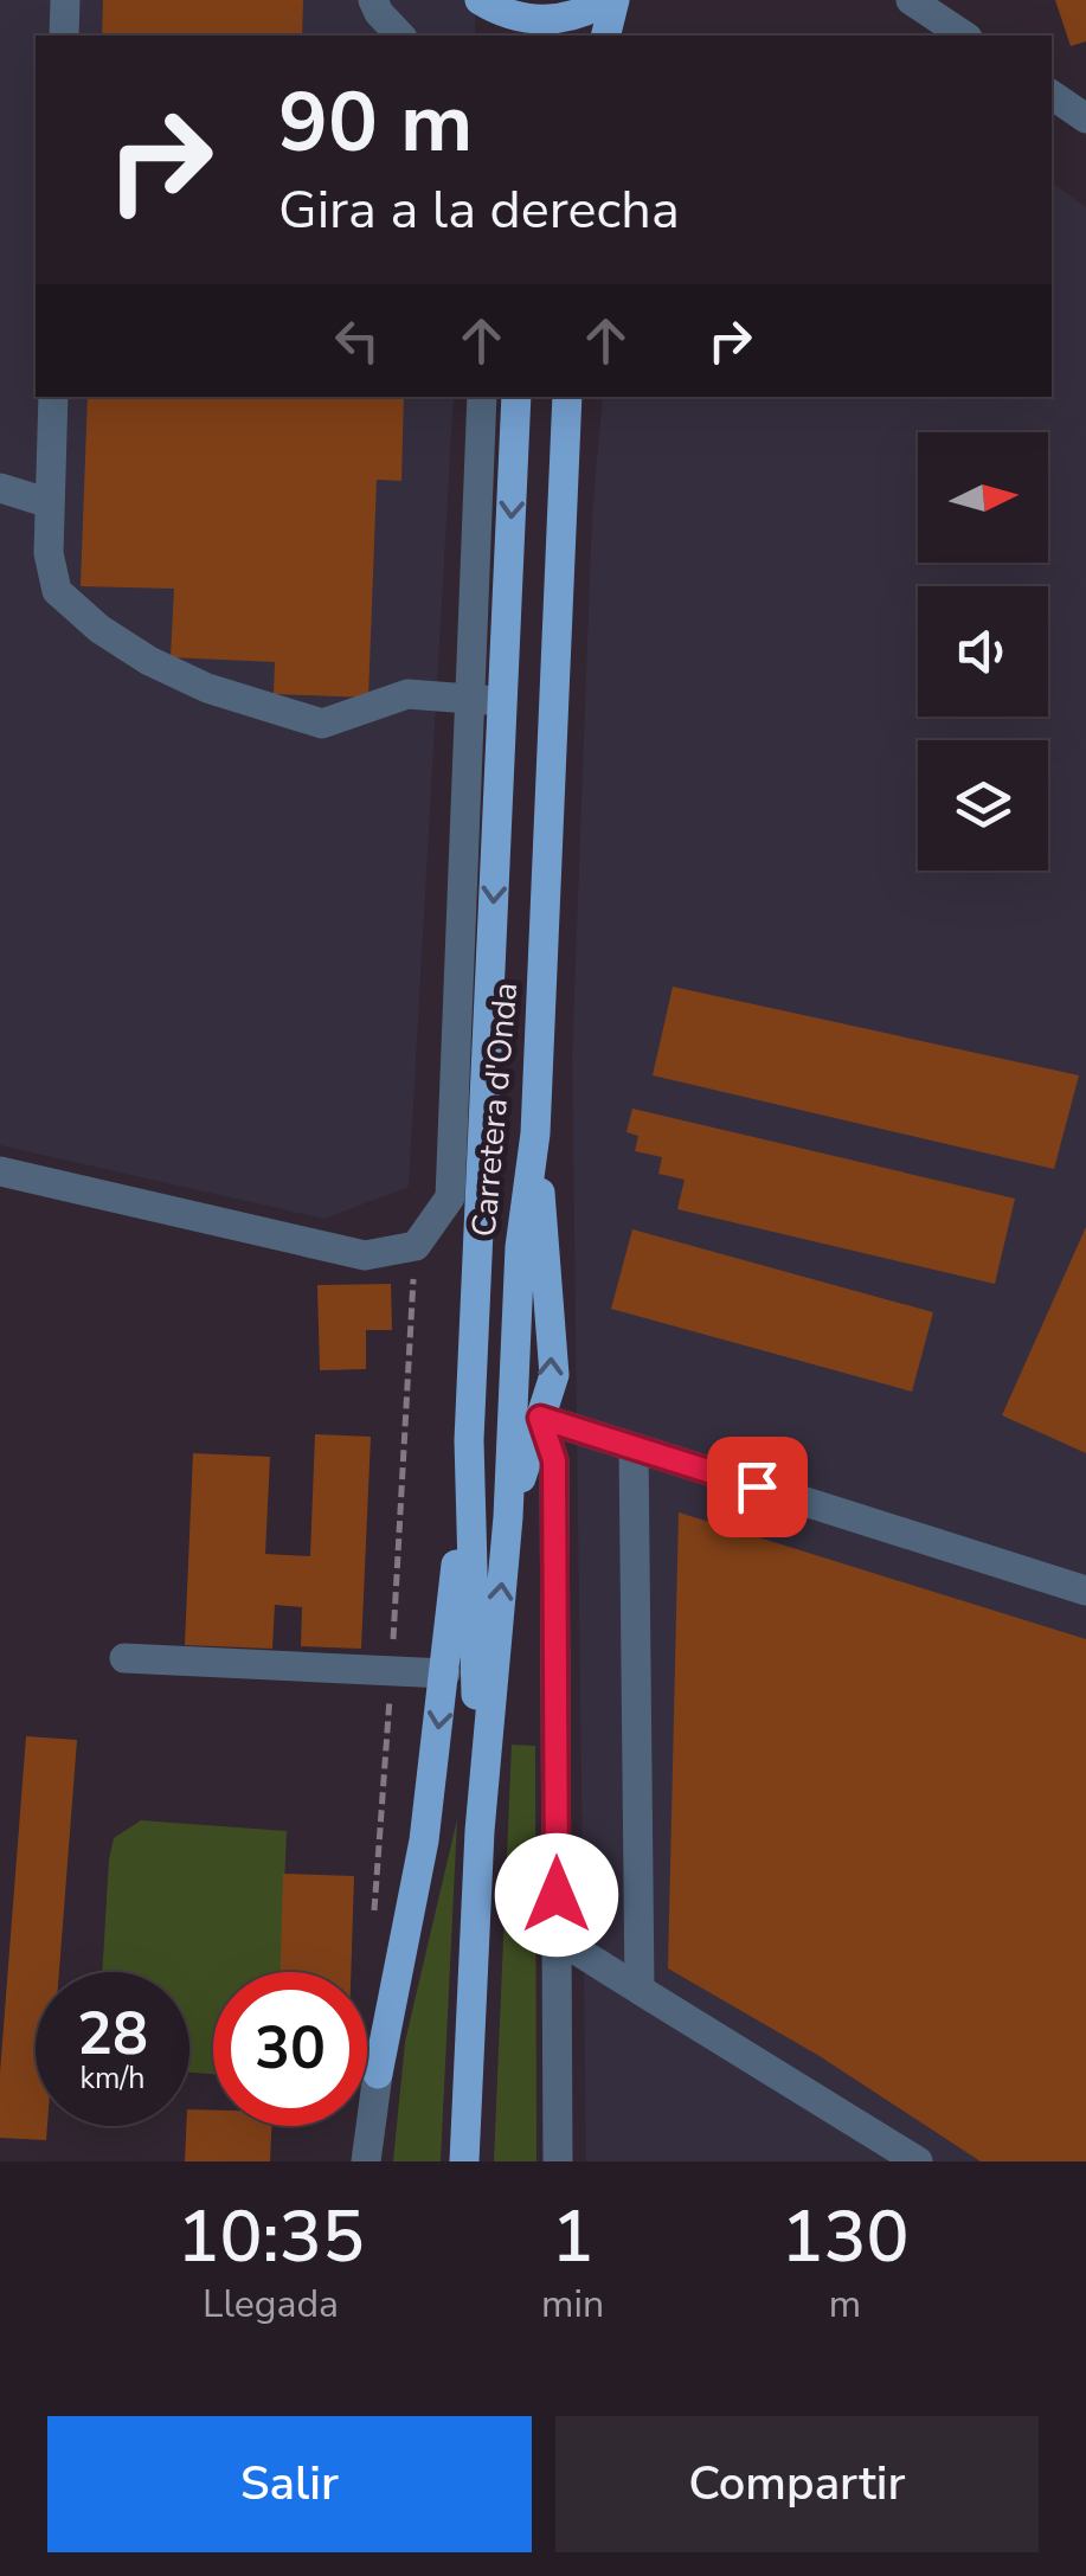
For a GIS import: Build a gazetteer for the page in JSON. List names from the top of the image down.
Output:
{
  "streets": {
    "main road": ["Carretera d'Onda"]
  },
  "north": "right",
  "page": {
    "turn": ["90 m", "Gira a la derecha"],
    "speed": "28 km/h",
    "limit": "30",
    "eta": [
      "10:35",
      "Llegada",
      "1",
      "min",
      "130",
      "m"
    ],
    "buttons": ["Salir", "Compartir"]
  }
}
